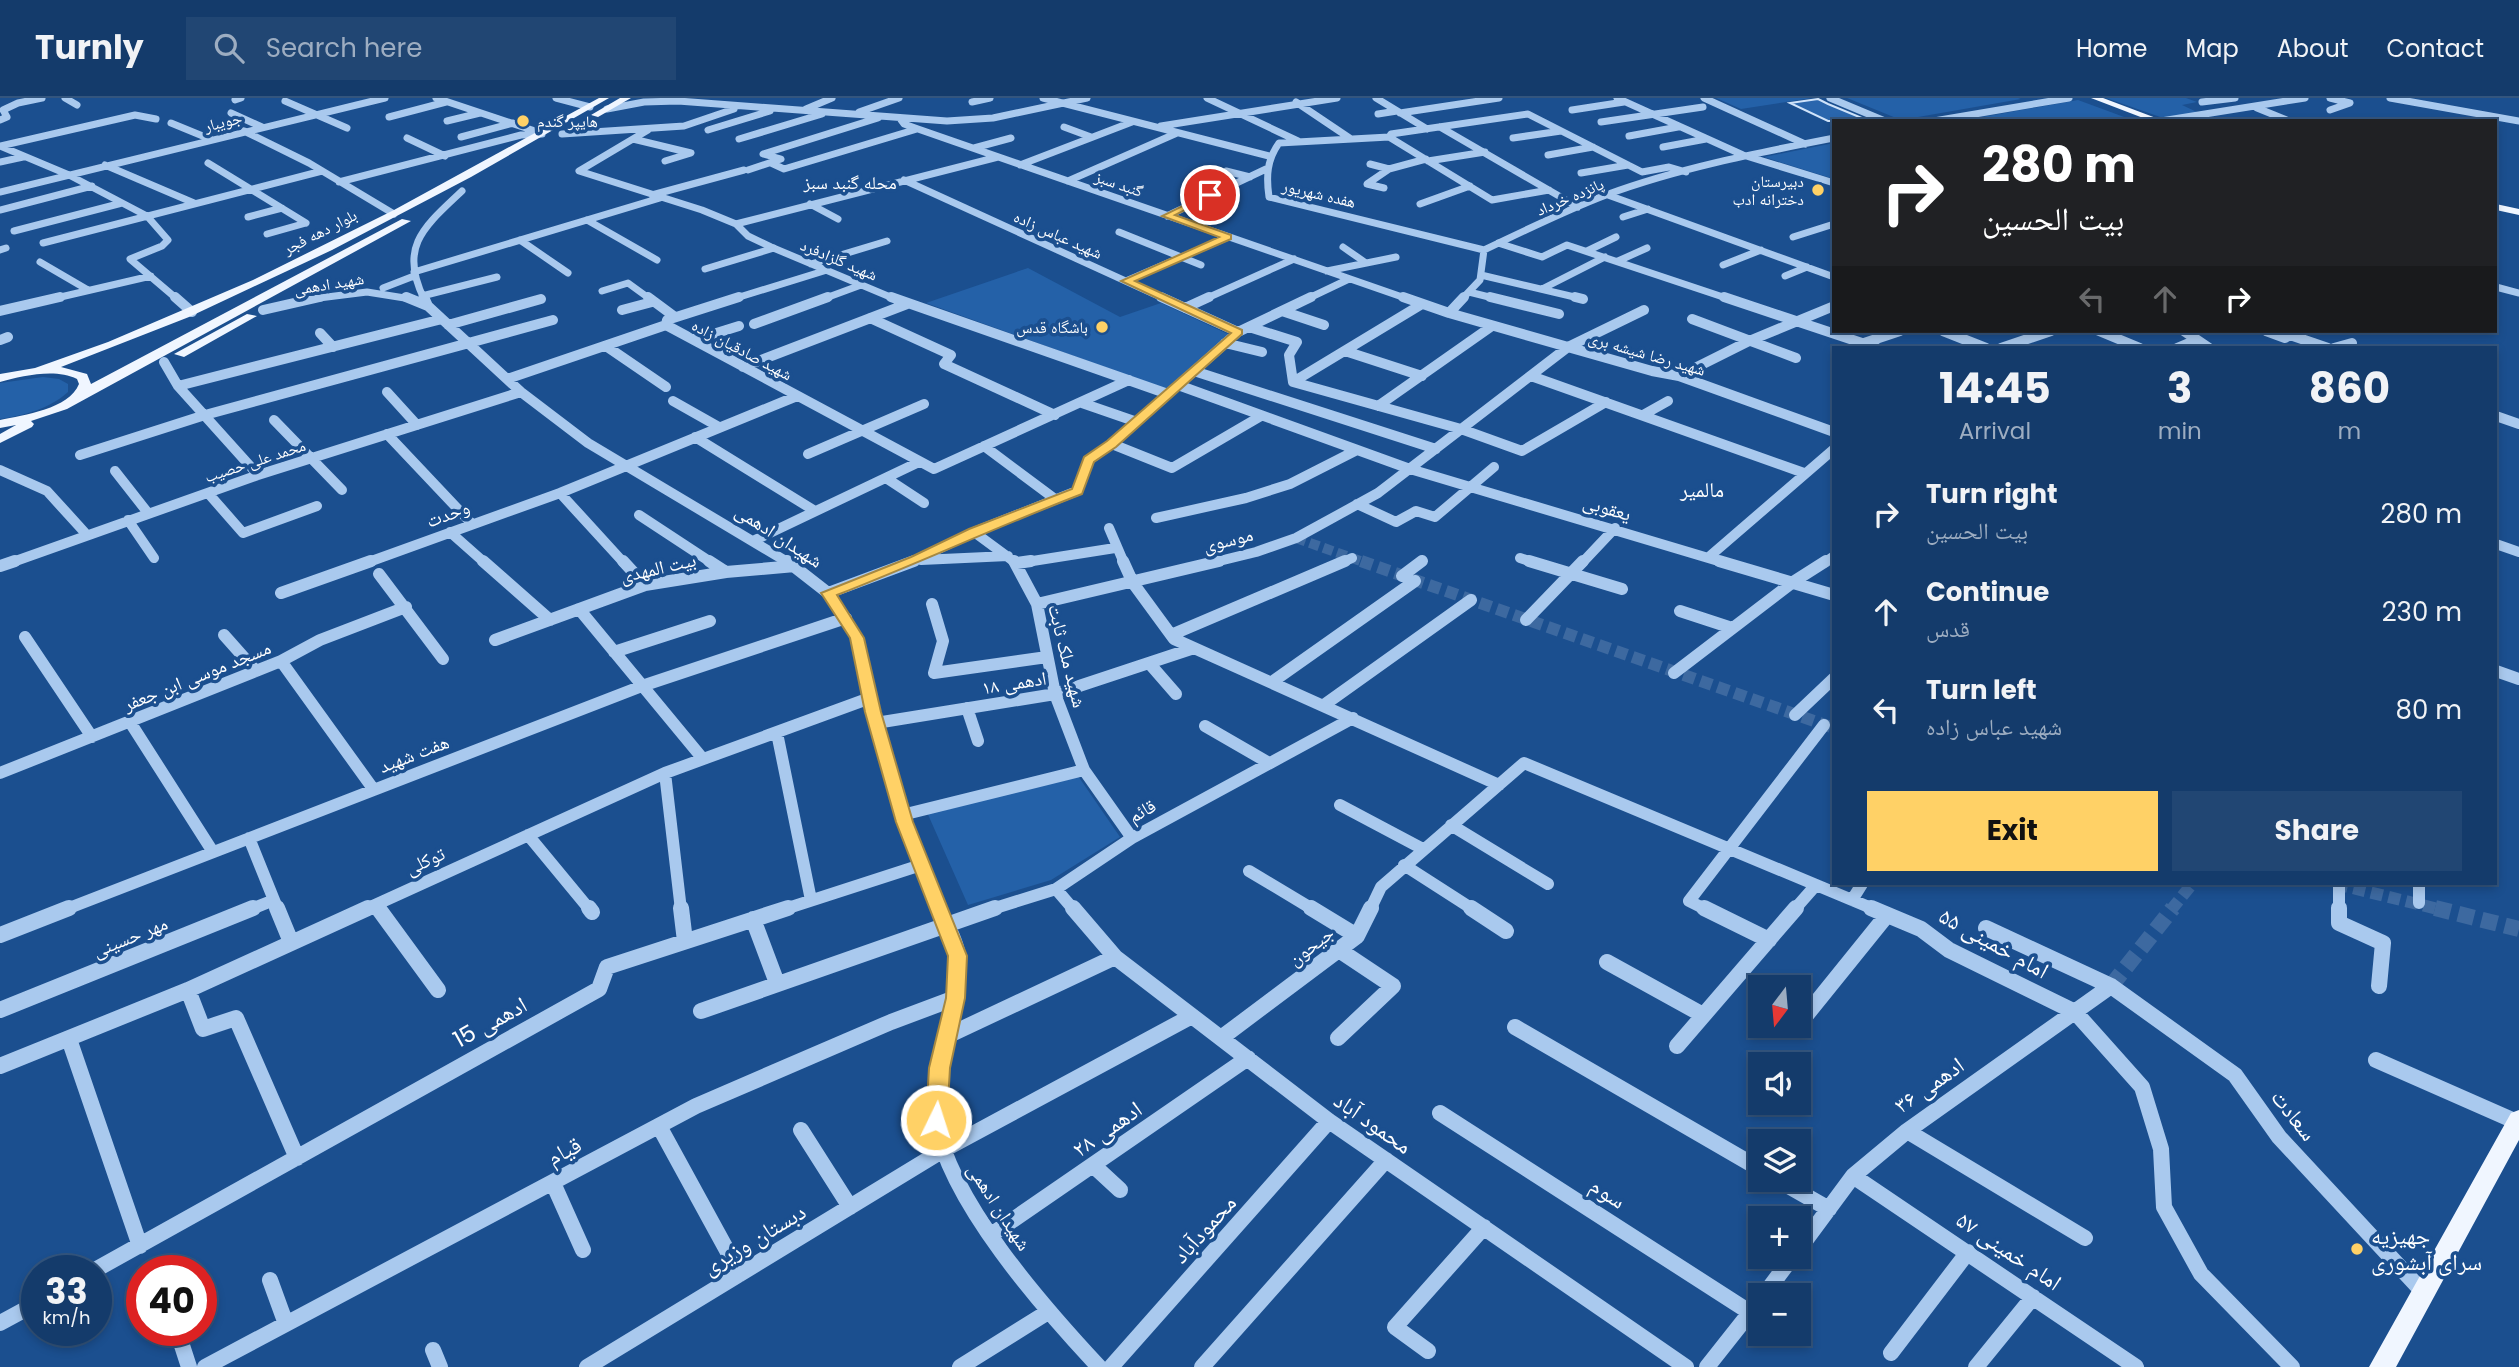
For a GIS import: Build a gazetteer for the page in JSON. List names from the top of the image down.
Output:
{
  "streets": {
    "main road": ["بلوار دهه فجر"],
    "street": [
      "جویبار",
      "گنبد سبز",
      "هفده شهریور",
      "پانزده خرداد",
      "شهید عباس زاده",
      "شهید گلزادفرد",
      "شهید ادهمی",
      "شهید صادقیان زاده",
      "شهید رضا شیشه بری",
      "محمد علی حصیب",
      "یعقوبی",
      "وحدت",
      "شهیدان ادهمی",
      "موسوی",
      "بیت المهدی",
      "شهید ملک ثابت",
      "مسجد موسی ابن جعفر",
      "ادهمی ۱۸",
      "هفت شهید",
      "قائم",
      "توکلی",
      "مهر حسینی",
      "امام خمینی ۵۵",
      "جیحون",
      "ادهمی 15",
      "ادهمی ۳۶",
      "سعادت",
      "محمود آباد",
      "ادهمی ۲۸",
      "قیام",
      "سوم",
      "محمودآباد",
      "دبستان وزیری",
      "امام خمینی ۵۷"
    ]
  },
  "crossings": [
    ["گنبد سبز", "شهید رضا شیشه بری"],
    ["هفده شهریور", "پانزده خرداد"],
    ["شهید گلزادفرد", "شهید صادقیان زاده"],
    ["شهید ادهمی", "شهیدان ادهمی"],
    ["شهید صادقیان زاده", "وحدت"],
    ["شهید رضا شیشه بری", "موسوی"],
    ["محمد علی حصیب", "شهیدان ادهمی"],
    ["یعقوبی", "موسوی"],
    ["وحدت", "شهیدان ادهمی"],
    ["شهیدان ادهمی", "بیت المهدی"],
    ["شهیدان ادهمی", "ادهمی ۱۸"],
    ["شهیدان ادهمی", "هفت شهید"],
    ["شهیدان ادهمی", "قائم"],
    ["شهیدان ادهمی", "توکلی"],
    ["شهیدان ادهمی", "ادهمی 15"],
    ["شهیدان ادهمی", "ادهمی ۲۸"],
    ["شهیدان ادهمی", "قیام"],
    ["شهیدان ادهمی", "دبستان وزیری"],
    ["موسوی", "شهید ملک ثابت"],
    ["شهید ملک ثابت", "ادهمی ۱۸"],
    ["شهید ملک ثابت", "قائم"],
    ["قائم", "محمود آباد"],
    ["امام خمینی ۵۵", "جیحون"],
    ["امام خمینی ۵۵", "ادهمی ۳۶"],
    ["جیحون", "محمود آباد"],
    ["ادهمی ۳۶", "سعادت"],
    ["ادهمی ۳۶", "امام خمینی ۵۷"],
    ["محمود آباد", "ادهمی ۲۸"],
    ["محمود آباد", "محمودآباد"],
    ["محمود آباد", "دبستان وزیری"]
  ],
  "districts": ["محله گنبد سبز", "مالمیر"],
  "places": [
    "هایپر گندم",
    "دبیرستان دخترانه ادب",
    "باشگاه قدس",
    "جهیزیه سرای آبشوری"
  ],
  "north": "bottom",
  "page": {
    "header": "Turnly",
    "search": "Search here",
    "nav": [
      "Home",
      "Map",
      "About",
      "Contact"
    ],
    "turn": ["280 m", "بیت الحسین"],
    "eta": [
      "14:45",
      "Arrival",
      "3",
      "min",
      "860",
      "m"
    ],
    "list": [
      {
        "name": "Turn right",
        "note": "بیت الحسین",
        "value": "280 m"
      },
      {
        "name": "Continue",
        "note": "قدس",
        "value": "230 m"
      },
      {
        "name": "Turn left",
        "note": "شهید عباس زاده",
        "value": "80 m"
      }
    ],
    "buttons": ["Exit", "Share"],
    "map_buttons": ["+", "−"],
    "speed": "33 km/h",
    "limit": "40"
  }
}
